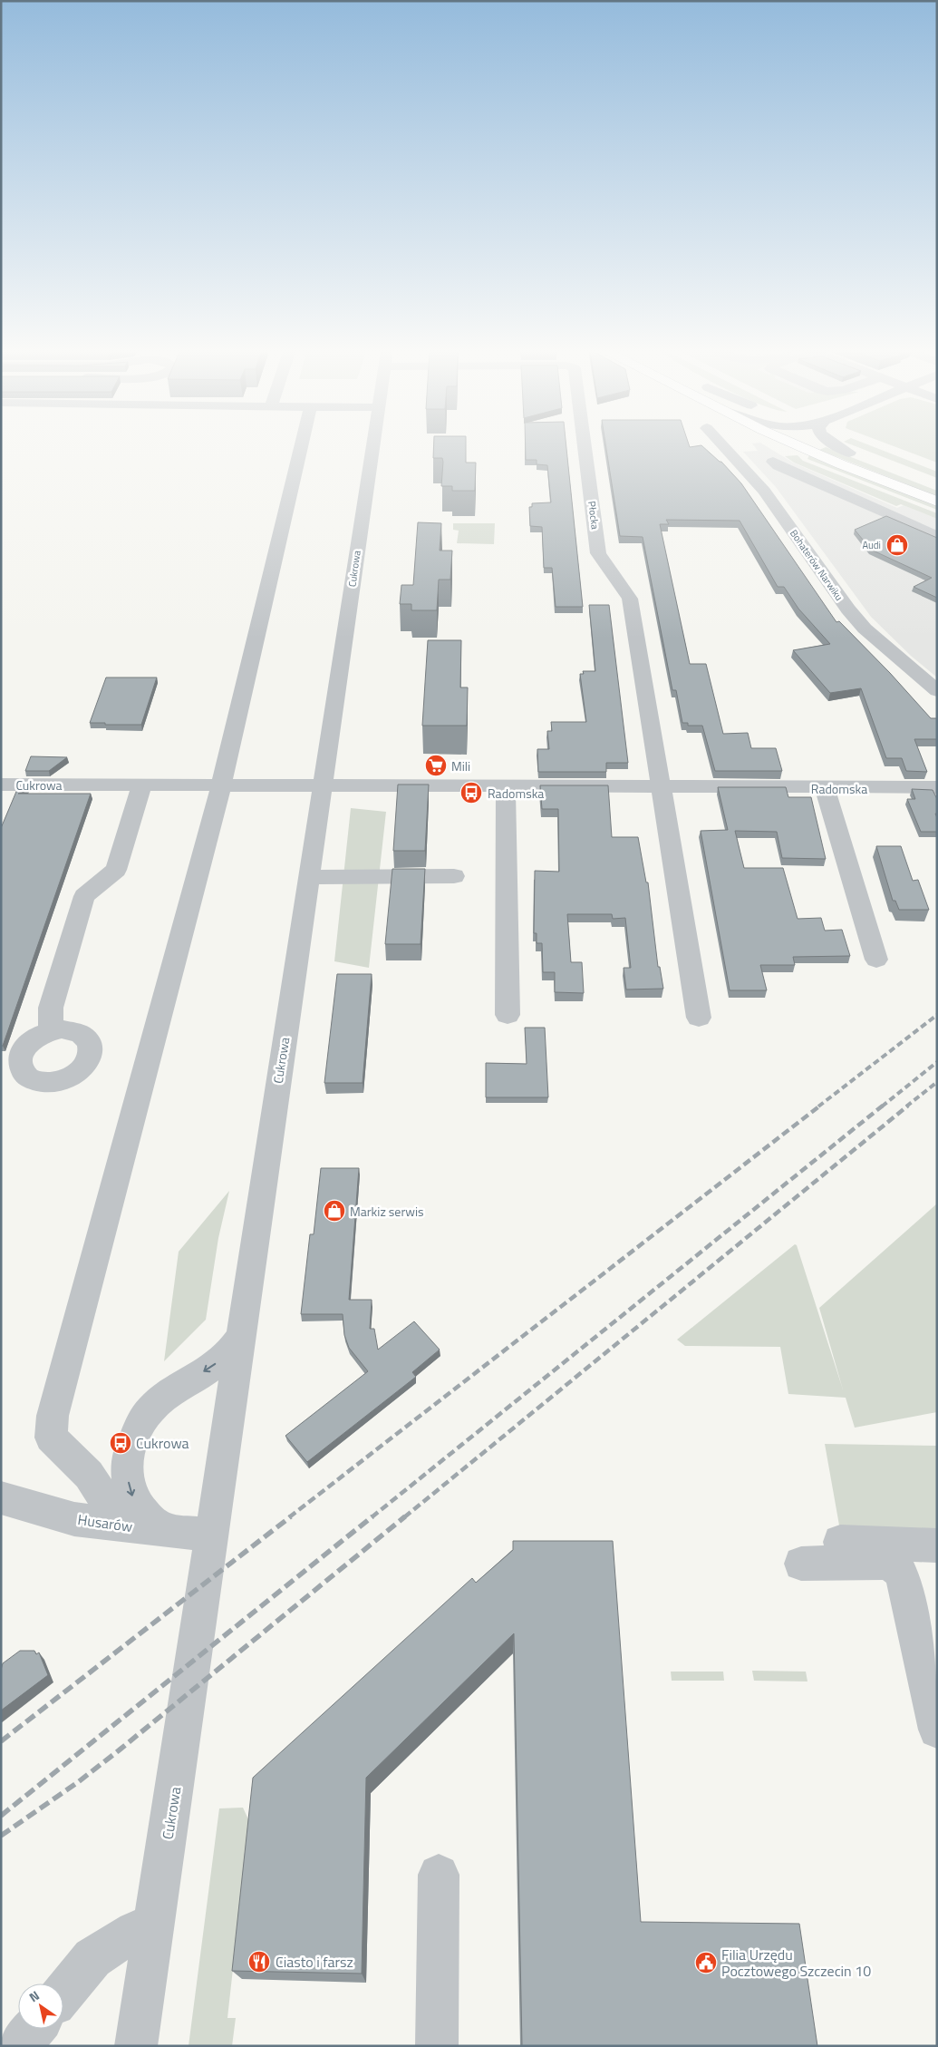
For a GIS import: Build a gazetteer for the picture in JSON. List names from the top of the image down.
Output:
{
  "streets": {
    "street": [
      "Płocka",
      "Bohaterów Narwiku",
      "Cukrowa",
      "Radomska",
      "Husarów"
    ]
  },
  "crossings": [
    ["Płocka", "Radomska"],
    ["Cukrowa", "Radomska"],
    ["Cukrowa", "Husarów"]
  ],
  "places": {
    "shop": ["Audi", "Markiz serwis"],
    "supermarket": ["Mili"],
    "bus stop": ["Radomska", "Cukrowa"],
    "restaurant": ["Ciasto i farsz"],
    "public building": ["Filia Urzędu Pocztowego Szczecin 10"]
  },
  "north": "top left"
}
